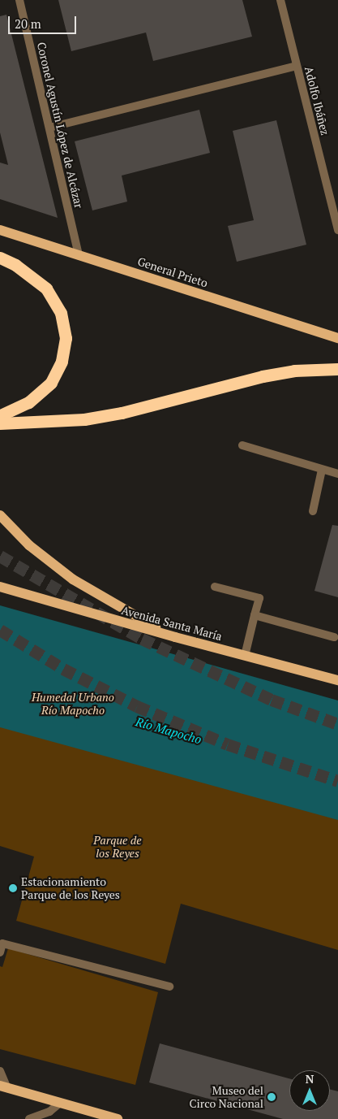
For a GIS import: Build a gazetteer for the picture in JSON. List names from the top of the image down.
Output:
{
  "streets": {
    "main road": ["General Prieto", "Avenida Santa María"],
    "street": ["Adolfo Ibáñez", "Coronel Agustín López de Alcázar"]
  },
  "crossings": [
    ["Coronel Agustín López de Alcázar", "General Prieto"]
  ],
  "water": ["Río Mapocho"],
  "parks": ["Humedal Urbano Río Mapocho", "Parque de los Reyes"],
  "places": ["Estacionamiento Parque de los Reyes", "Museo del Circo Nacional"],
  "scale_bar": "20 m",
  "north": "top"
}
